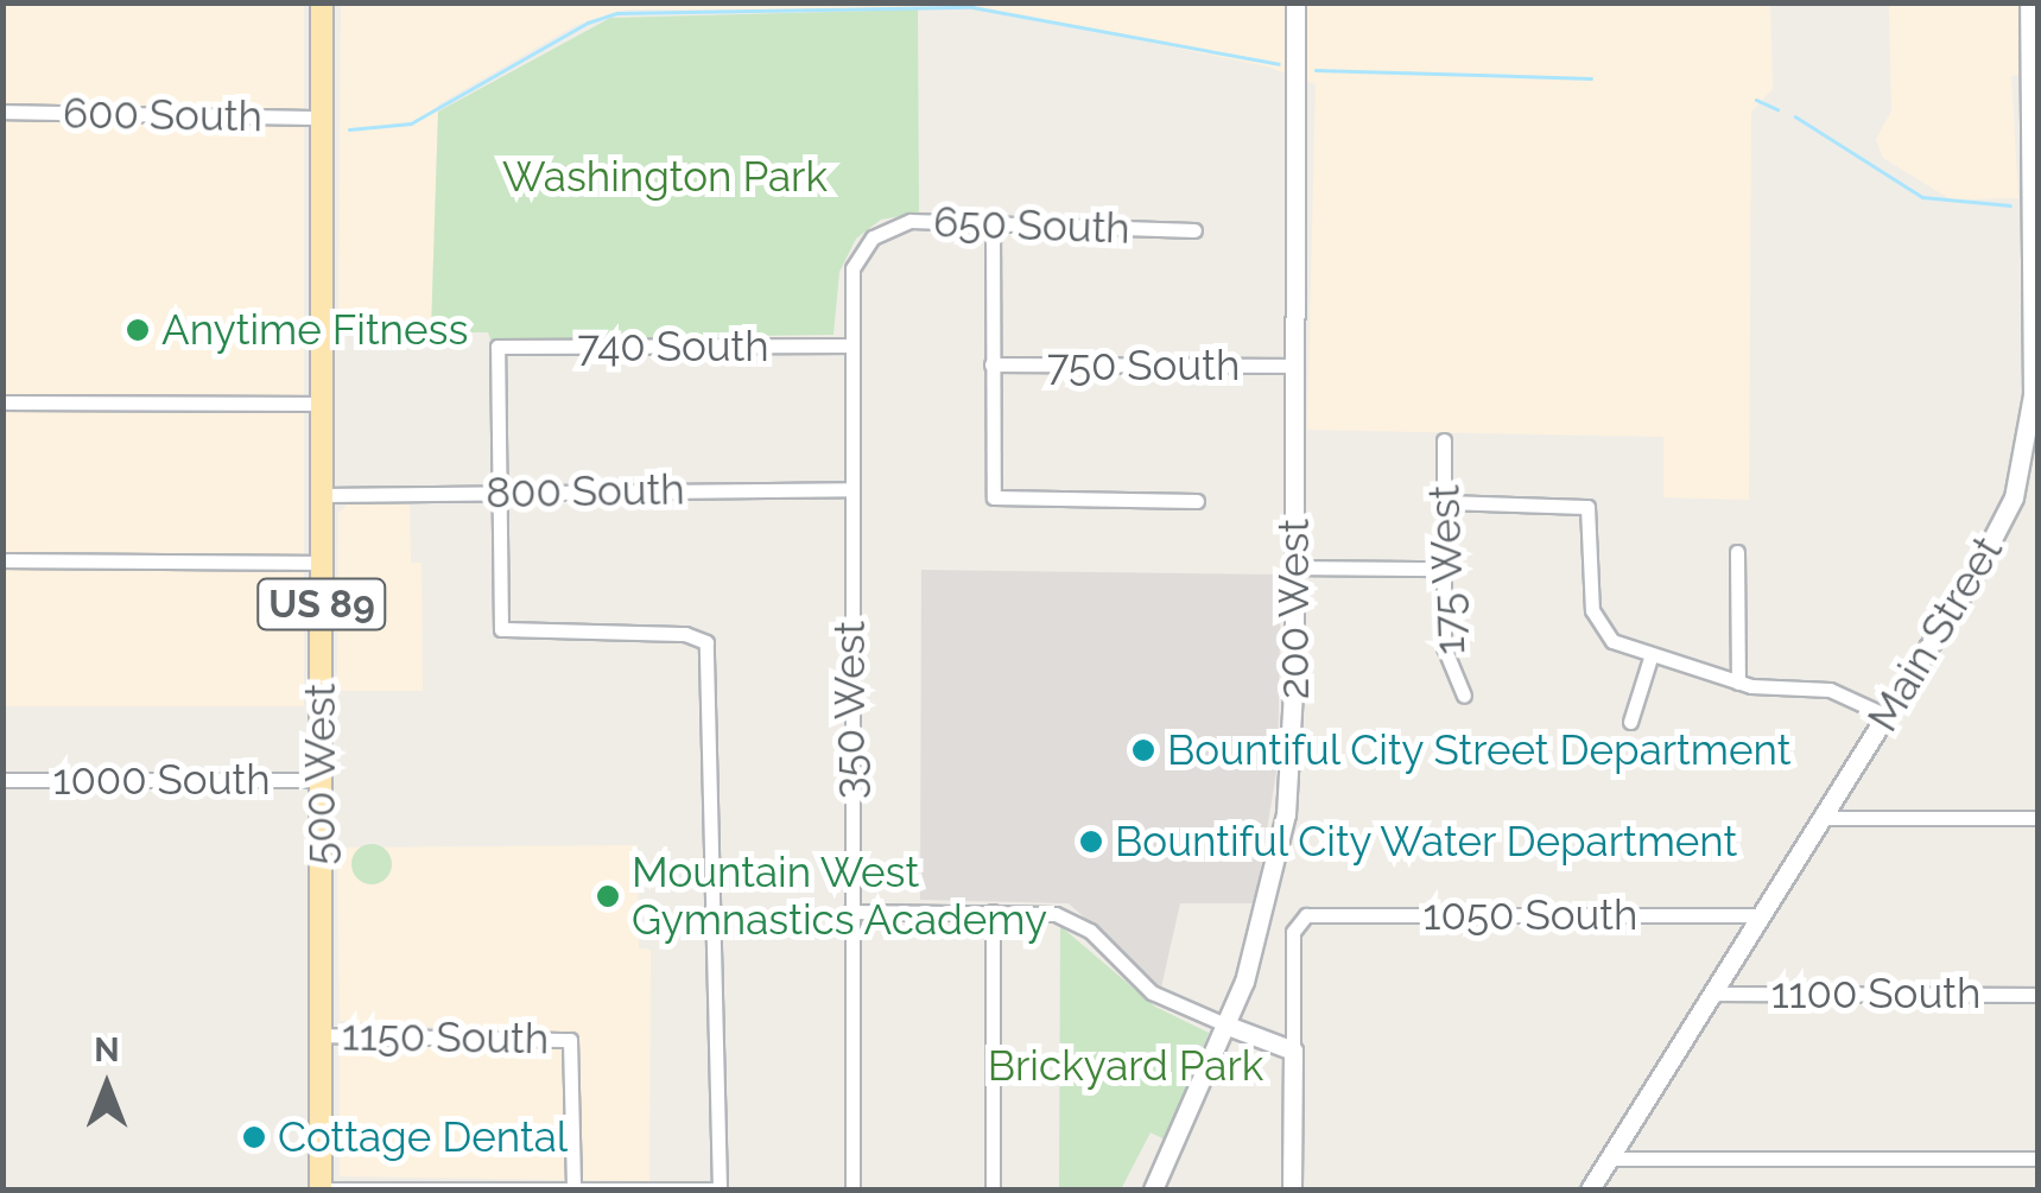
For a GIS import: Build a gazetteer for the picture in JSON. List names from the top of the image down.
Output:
{
  "streets": {
    "main road": ["US 89", "500 West"],
    "street": [
      "600 South",
      "650 South",
      "740 South",
      "750 South",
      "800 South",
      "175 West",
      "200 West",
      "Main Street",
      "350 West",
      "1000 South",
      "1050 South",
      "1100 South",
      "1150 South"
    ]
  },
  "crossings": [
    ["600 South", "500 West"],
    ["650 South", "350 West"],
    ["740 South", "800 South"],
    ["740 South", "350 West"],
    ["750 South", "200 West"],
    ["800 South", "350 West"],
    ["800 South", "500 West"],
    ["Main Street", "1050 South"],
    ["Main Street", "1100 South"],
    ["500 West", "1000 South"],
    ["500 West", "1150 South"]
  ],
  "parks": ["Washington Park", "Brickyard Park"],
  "places": [
    "Anytime Fitness",
    "Bountiful City Street Department",
    "Bountiful City Water Department",
    "Mountain West Gymnastics Academy",
    "Cottage Dental"
  ],
  "north": "top"
}
